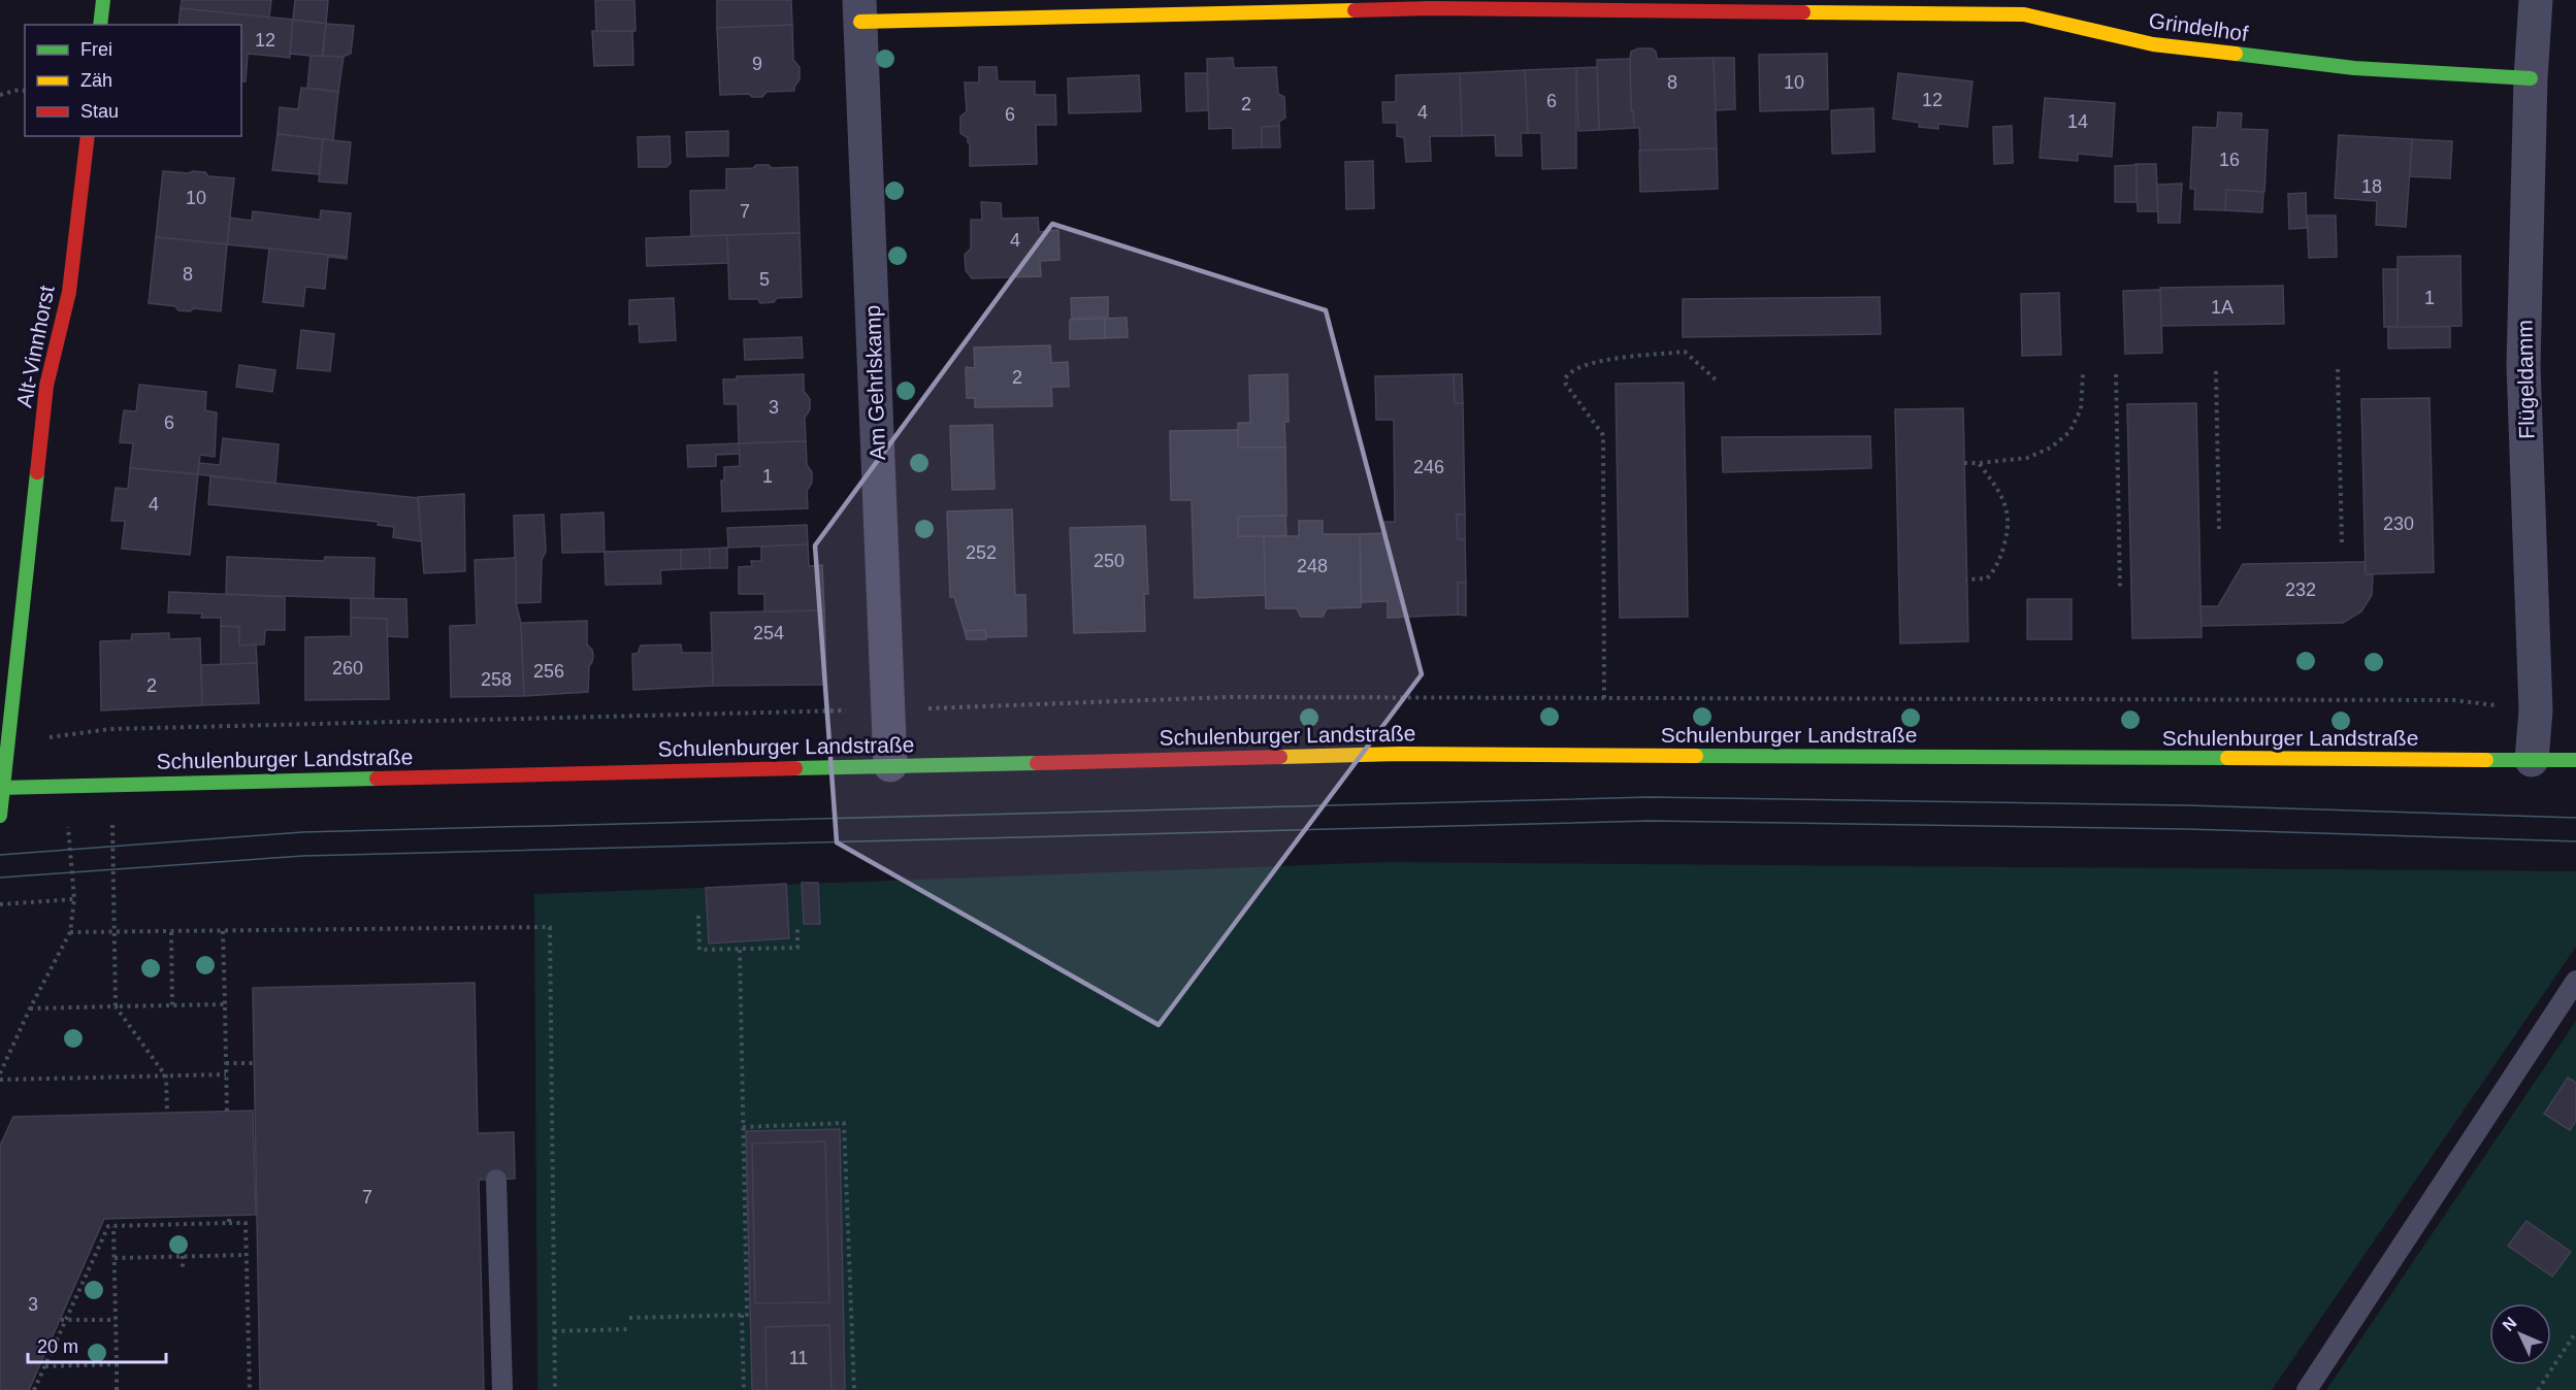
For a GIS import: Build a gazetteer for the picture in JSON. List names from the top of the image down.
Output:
{
  "streets": {
    "main road": ["Grindelhof", "Alt-Vinnhorst", "Schulenburger Landstraße"],
    "street": ["Flügeldamm", "Am Gehrlskamp"]
  },
  "crossings": [
    ["Grindelhof", "Flügeldamm"],
    ["Grindelhof", "Am Gehrlskamp"],
    ["Alt-Vinnhorst", "Schulenburger Landstraße"],
    ["Flügeldamm", "Schulenburger Landstraße"],
    ["Am Gehrlskamp", "Schulenburger Landstraße"]
  ],
  "house_numbers": [
    "12",
    "9",
    "8",
    "10",
    "12",
    "6",
    "2",
    "4",
    "6",
    "14",
    "16",
    "18",
    "10",
    "7",
    "4",
    "8",
    "5",
    "1",
    "1A",
    "2",
    "3",
    "6",
    "246",
    "1",
    "4",
    "230",
    "252",
    "250",
    "248",
    "232",
    "254",
    "260",
    "256",
    "258",
    "2",
    "7",
    "3",
    "11"
  ],
  "legend": ["Frei", "Zäh", "Stau"],
  "scale_bar": "20 m",
  "north": "top left"
}
